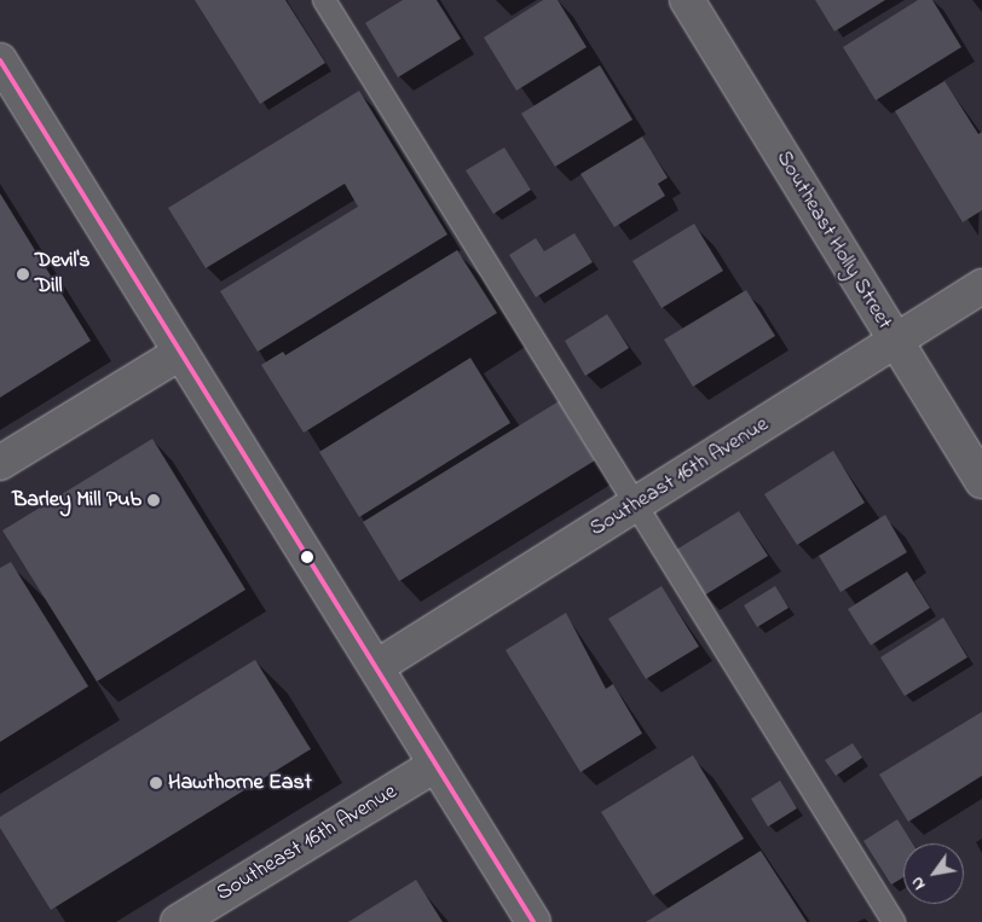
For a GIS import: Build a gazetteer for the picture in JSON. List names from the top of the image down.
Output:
{
  "streets": {
    "street": ["Southeast Holly Street", "Southeast 16th Avenue"]
  },
  "crossings": [
    ["Southeast Holly Street", "Southeast 16th Avenue"]
  ],
  "places": ["Devil's Dill", "Barley Mill Pub", "Hawthorne East"],
  "north": "bottom left"
}
